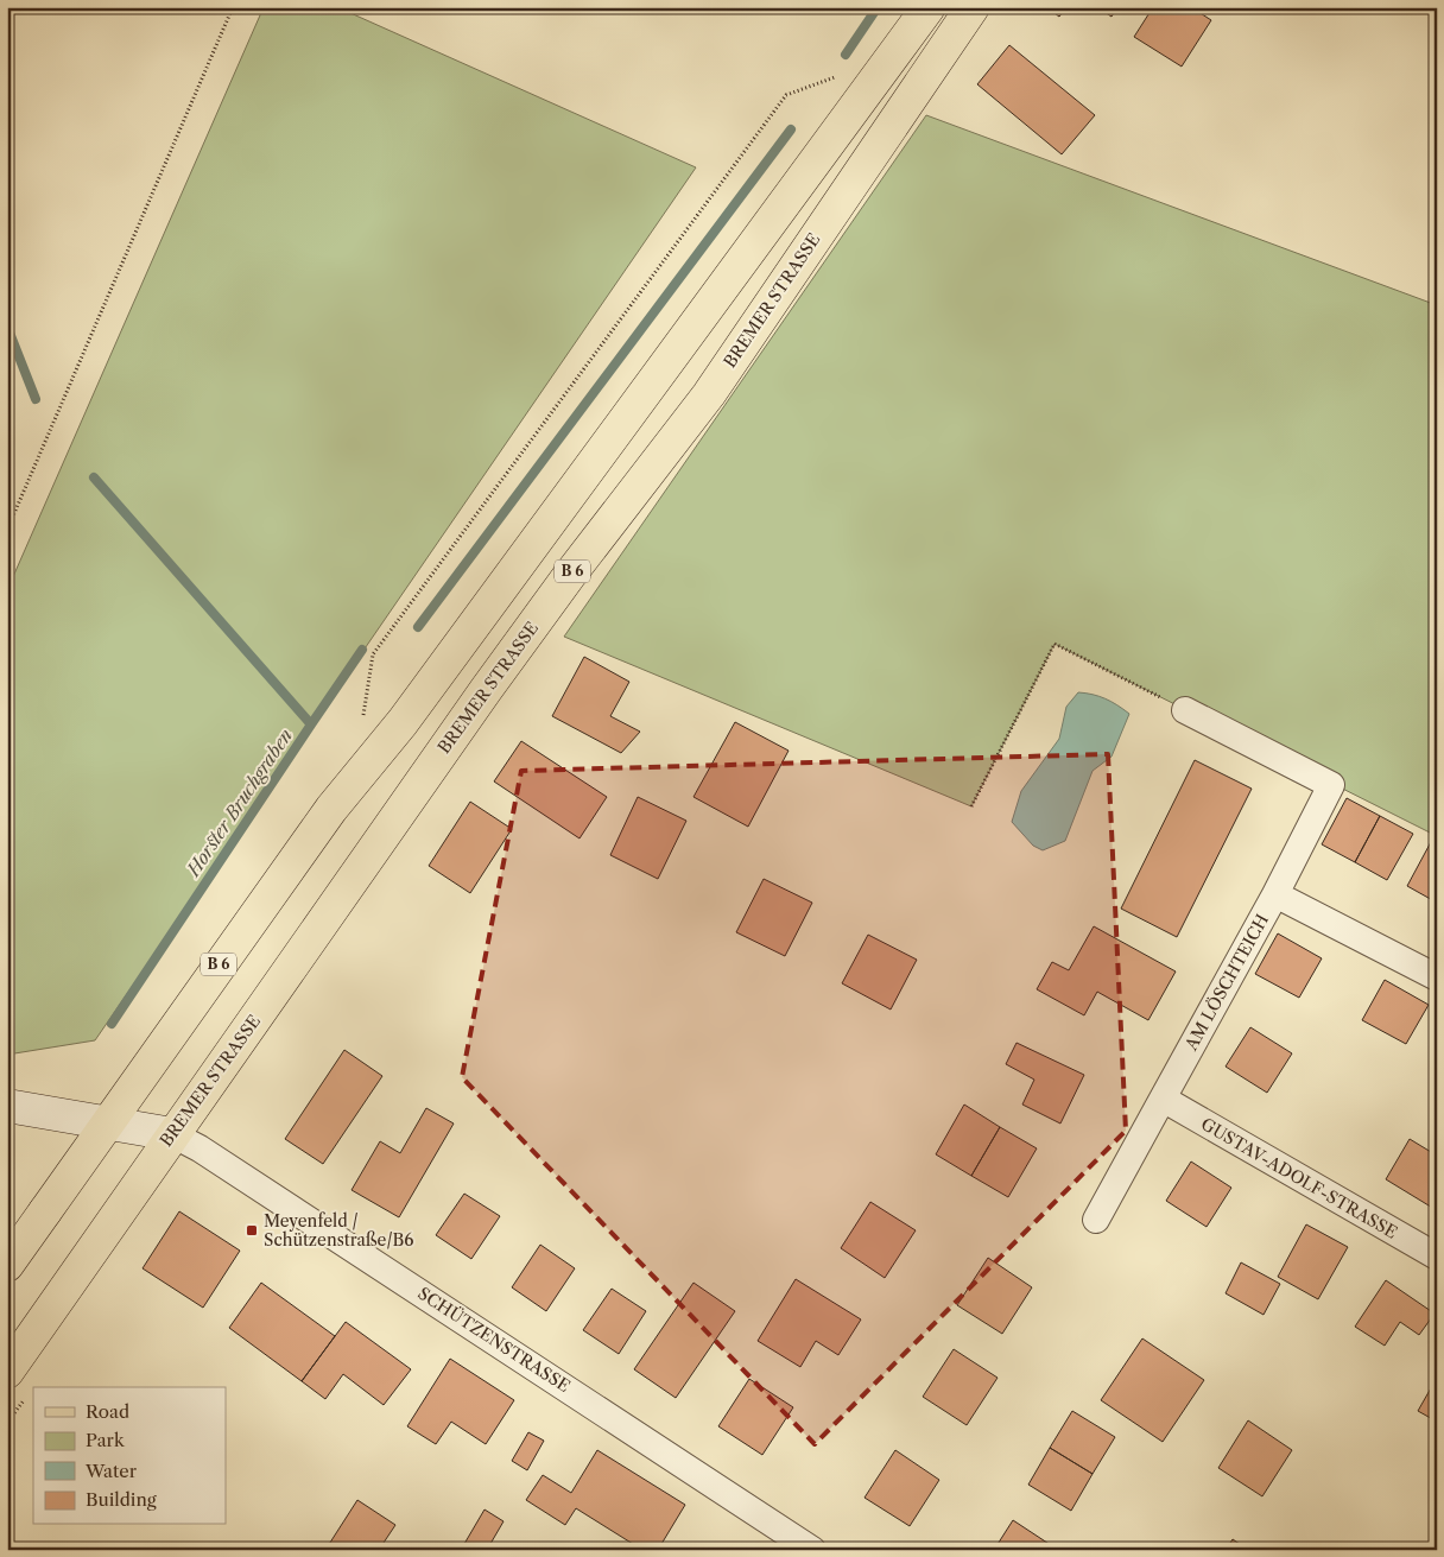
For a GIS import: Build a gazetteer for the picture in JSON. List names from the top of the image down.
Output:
{
  "streets": {
    "main road": ["BREMER STRASSE", "B 6"],
    "street": ["AM LÖSCHTEICH", "GUSTAV-ADOLF-STRASSE", "SCHÜTZENSTRASSE"]
  },
  "crossings": [
    ["BREMER STRASSE", "SCHÜTZENSTRASSE"],
    ["AM LÖSCHTEICH", "GUSTAV-ADOLF-STRASSE"]
  ],
  "water": ["Horster Bruchgraben"],
  "places": {
    "transit": ["Meyenfeld / Schützenstraße/B6"]
  },
  "legend": [
    "Road",
    "Park",
    "Water",
    "Building"
  ]
}
